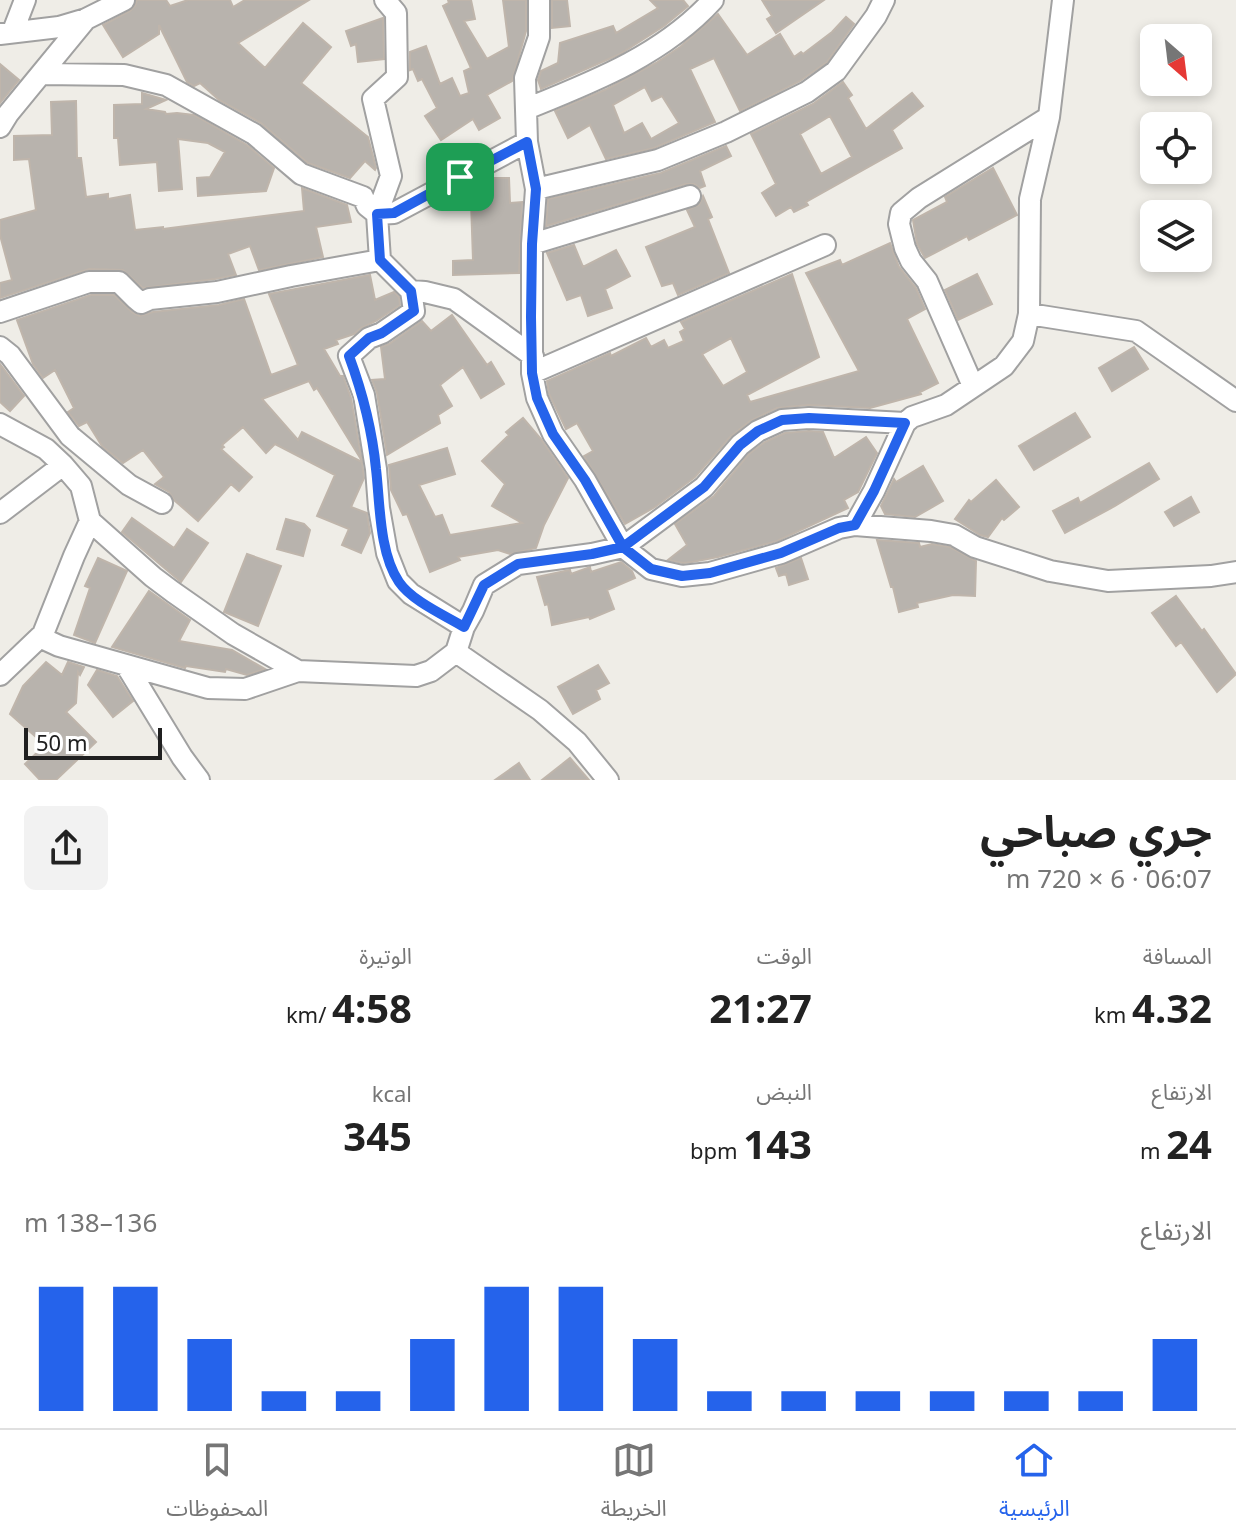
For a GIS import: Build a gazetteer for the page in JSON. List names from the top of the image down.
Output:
{
  "scale_bar": "50 m",
  "north": "bottom right",
  "page": {
    "scale": "50 m",
    "heading": ["جري صباحي", "06:07 · 6 × 720 m"],
    "stats": [
      ["المسافة", "4.32 km"],
      ["الوقت", "21:27"],
      ["الوتيرة", "4:58 /km"],
      ["الارتفاع", "24 m"],
      ["النبض", "143 bpm"],
      ["kcal", "345"]
    ],
    "chart": ["الارتفاع", "136–138 m"],
    "tabs": ["الرئيسية", "الخريطة", "المحفوظات"]
  }
}
